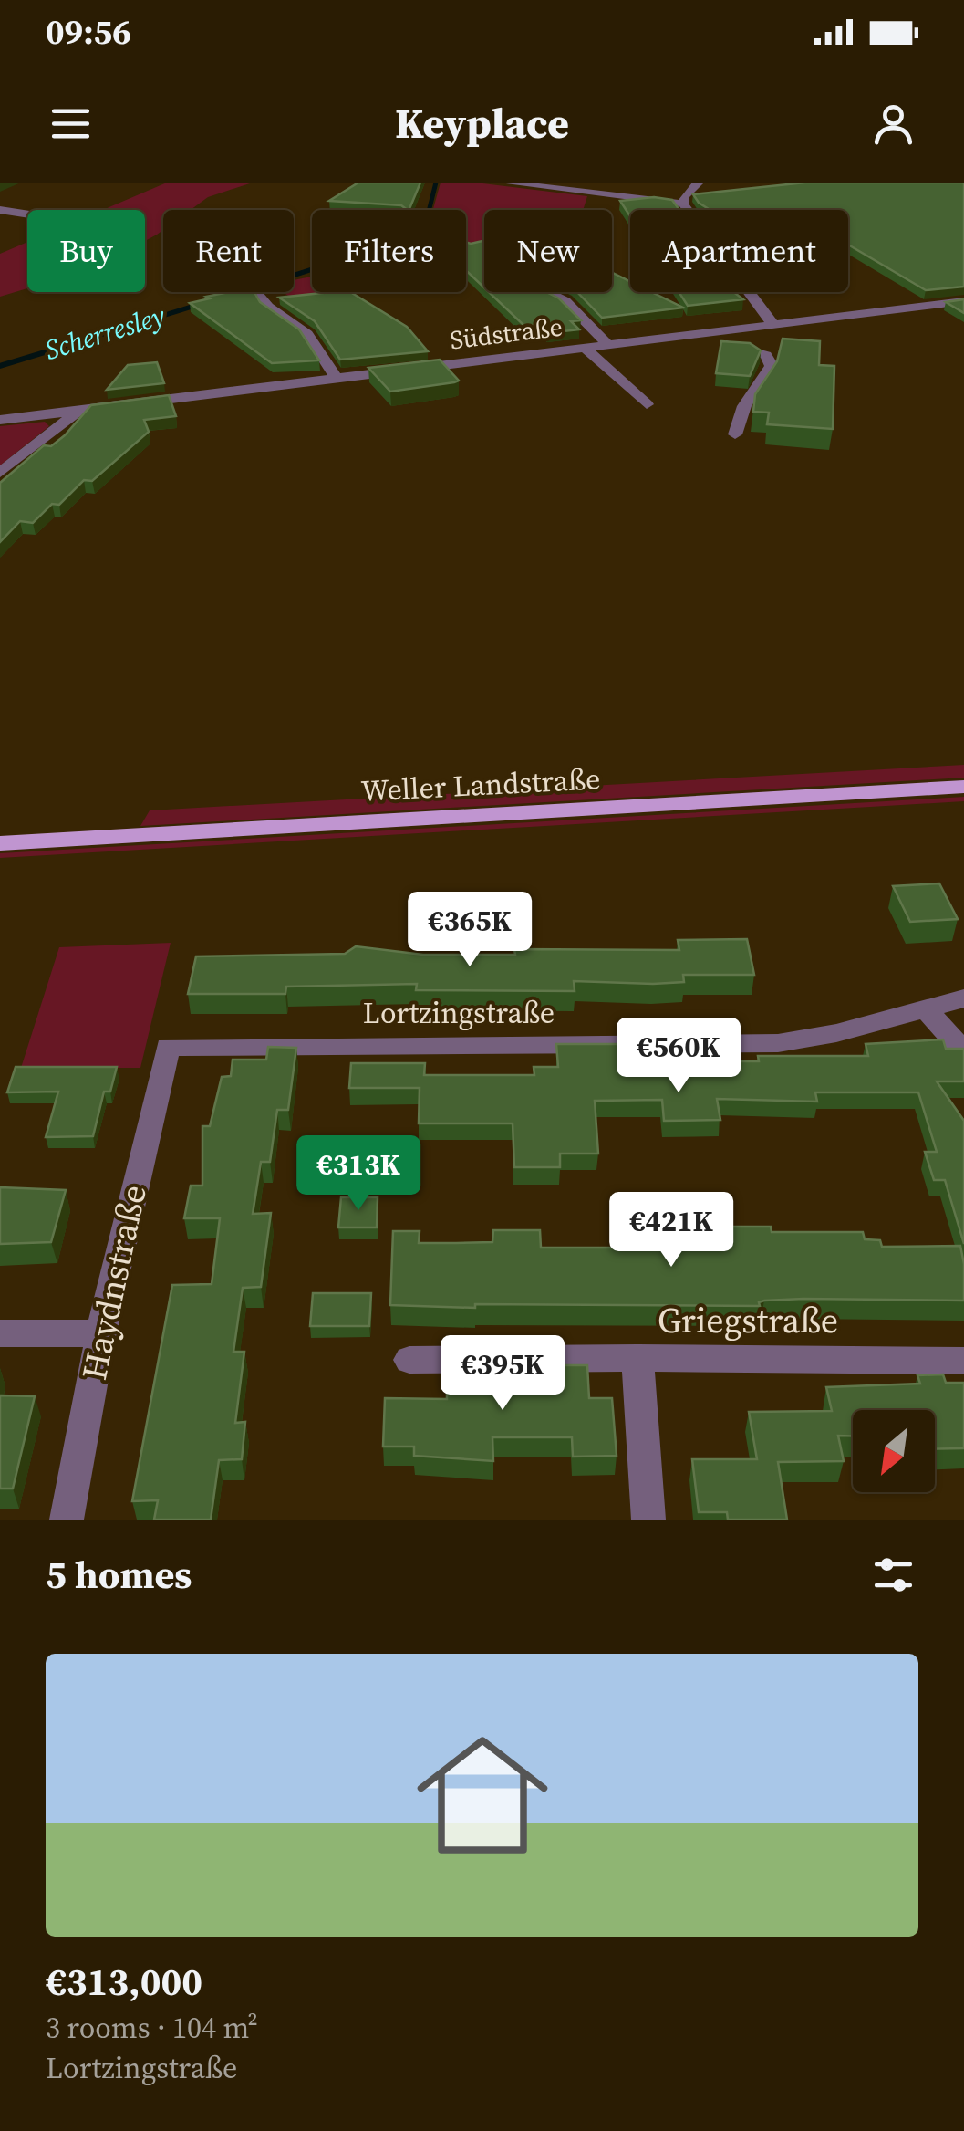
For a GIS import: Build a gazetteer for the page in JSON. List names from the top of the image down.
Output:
{
  "streets": {
    "main road": ["Weller Landstraße"],
    "street": [
      "Südstraße",
      "Lortzingstraße",
      "Haydnstraße",
      "Griegstraße"
    ]
  },
  "crossings": [
    ["Lortzingstraße", "Haydnstraße"]
  ],
  "water": ["Scherresley"],
  "north": "bottom left",
  "page": {
    "status": "09:56",
    "header": "Keyplace",
    "chip": [
      "Buy",
      "Rent",
      "Filters",
      "New",
      "Apartment"
    ],
    "price": [
      "€365K",
      "€560K",
      "€313K",
      "€421K",
      "€395K"
    ],
    "heading": "5 homes",
    "list": [
      {
        "name": "€313,000",
        "note": "3 rooms · 104 m² · Lortzingstraße"
      }
    ]
  }
}
